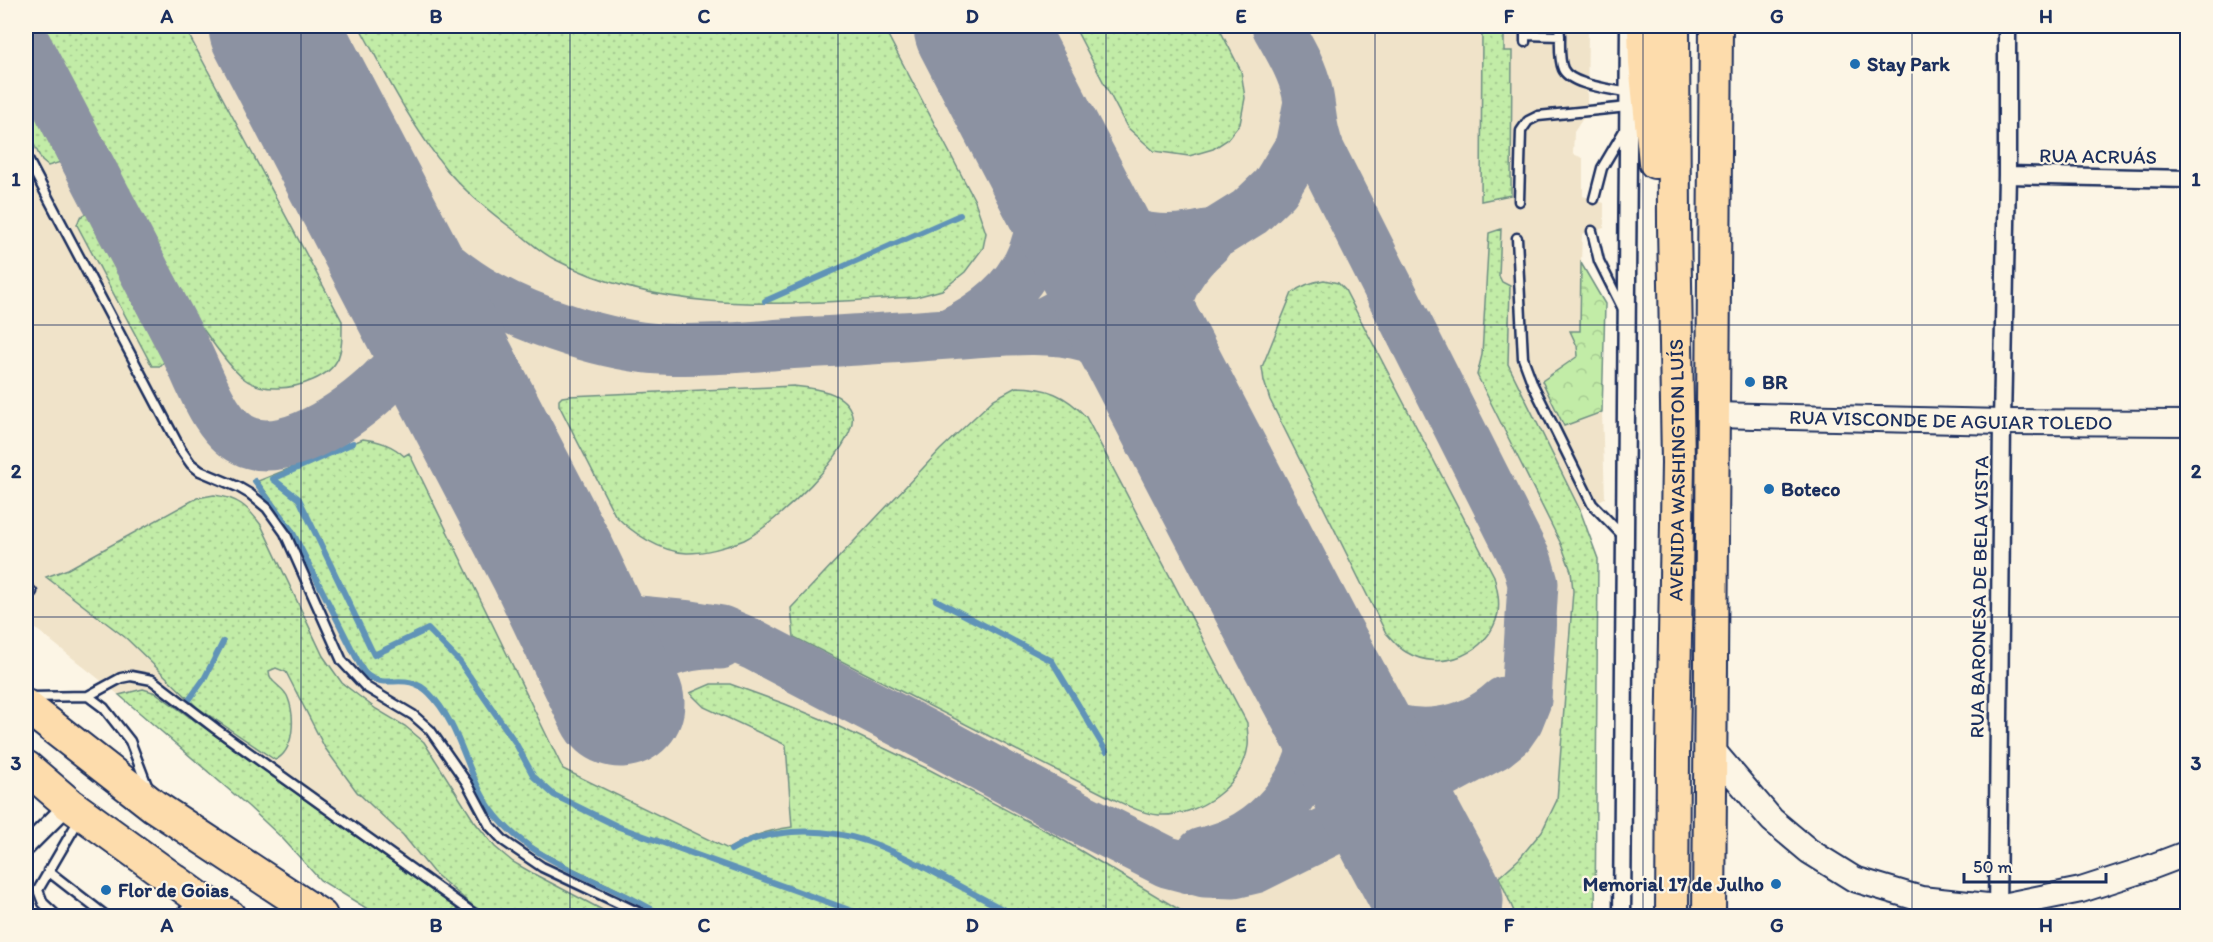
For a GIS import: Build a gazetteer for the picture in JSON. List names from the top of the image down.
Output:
{
  "streets": {
    "highway": ["AVENIDA WASHINGTON LUÍS"],
    "street": ["RUA ACRUÁS", "RUA VISCONDE DE AGUIAR TOLEDO", "RUA BARONESA DE BELA VISTA"]
  },
  "crossings": [
    ["RUA ACRUÁS", "RUA BARONESA DE BELA VISTA"],
    ["RUA VISCONDE DE AGUIAR TOLEDO", "AVENIDA WASHINGTON LUÍS"],
    ["RUA VISCONDE DE AGUIAR TOLEDO", "RUA BARONESA DE BELA VISTA"]
  ],
  "places": [
    "Stay Park",
    "BR",
    "Boteco",
    "Memorial 17 de Julho",
    "Flor de Goias"
  ],
  "scale_bar": "50 m",
  "grid": {
    "columns": [
      "A",
      "B",
      "C",
      "D",
      "E",
      "F",
      "G",
      "H"
    ],
    "rows": ["1", "2", "3"]
  }
}
